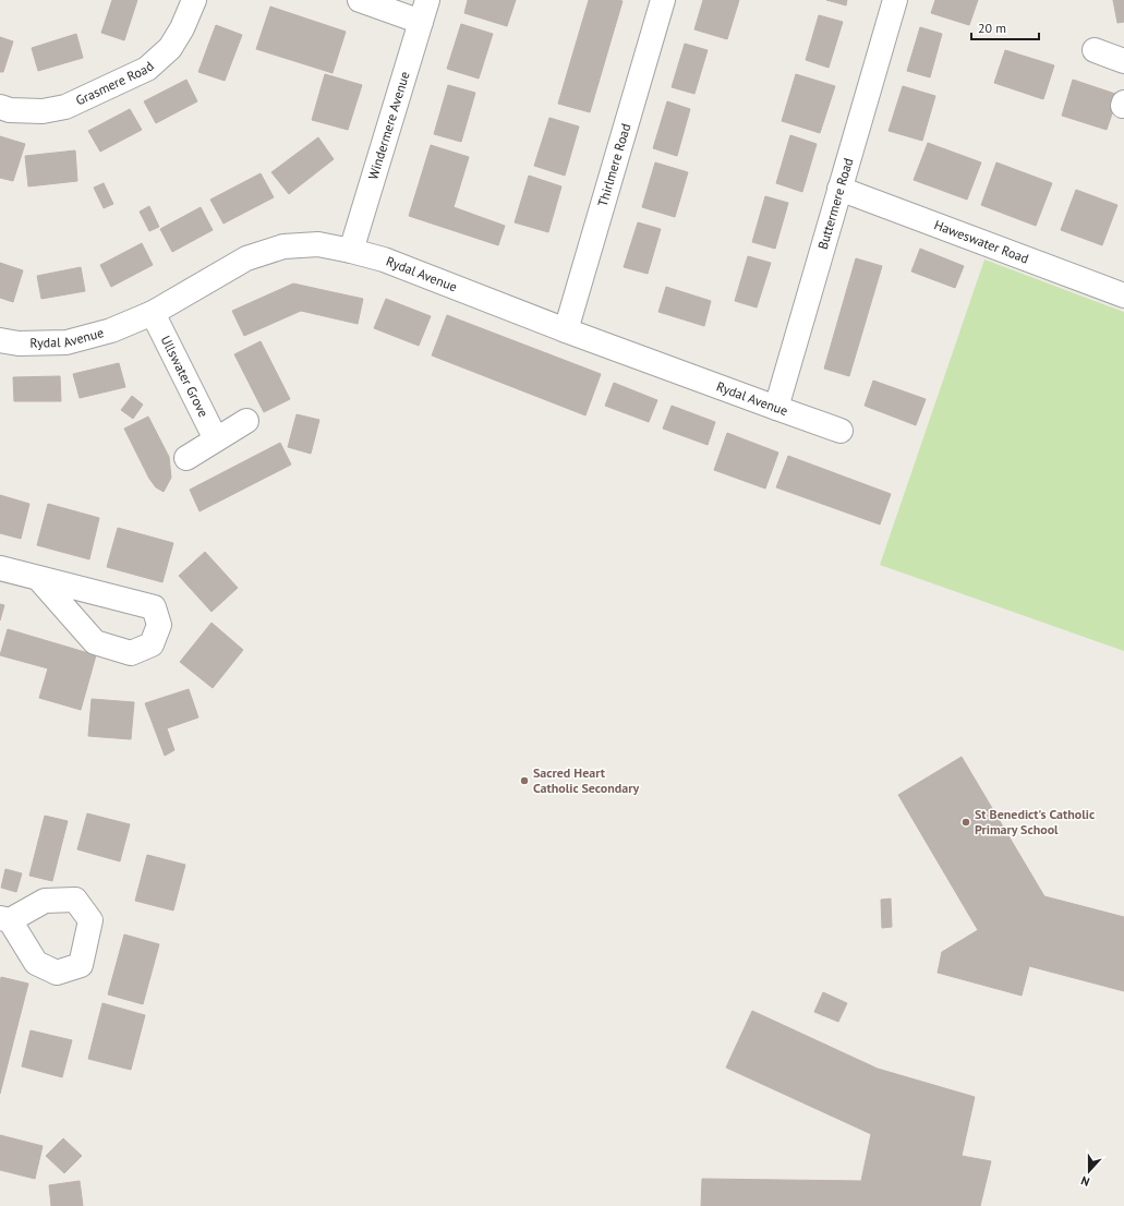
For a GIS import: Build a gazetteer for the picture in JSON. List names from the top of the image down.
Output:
{
  "streets": {
    "street": [
      "Grasmere Road",
      "Windermere Avenue",
      "Thirlmere Road",
      "Buttermere Road",
      "Haweswater Road",
      "Rydal Avenue",
      "Ullswater Grove"
    ]
  },
  "crossings": [
    ["Windermere Avenue", "Rydal Avenue"],
    ["Thirlmere Road", "Rydal Avenue"],
    ["Buttermere Road", "Haweswater Road"],
    ["Buttermere Road", "Rydal Avenue"],
    ["Rydal Avenue", "Ullswater Grove"]
  ],
  "places": ["Sacred Heart Catholic Secondary", "St Benedict's Catholic Primary School"],
  "scale_bar": "20 m",
  "north": "bottom"
}
